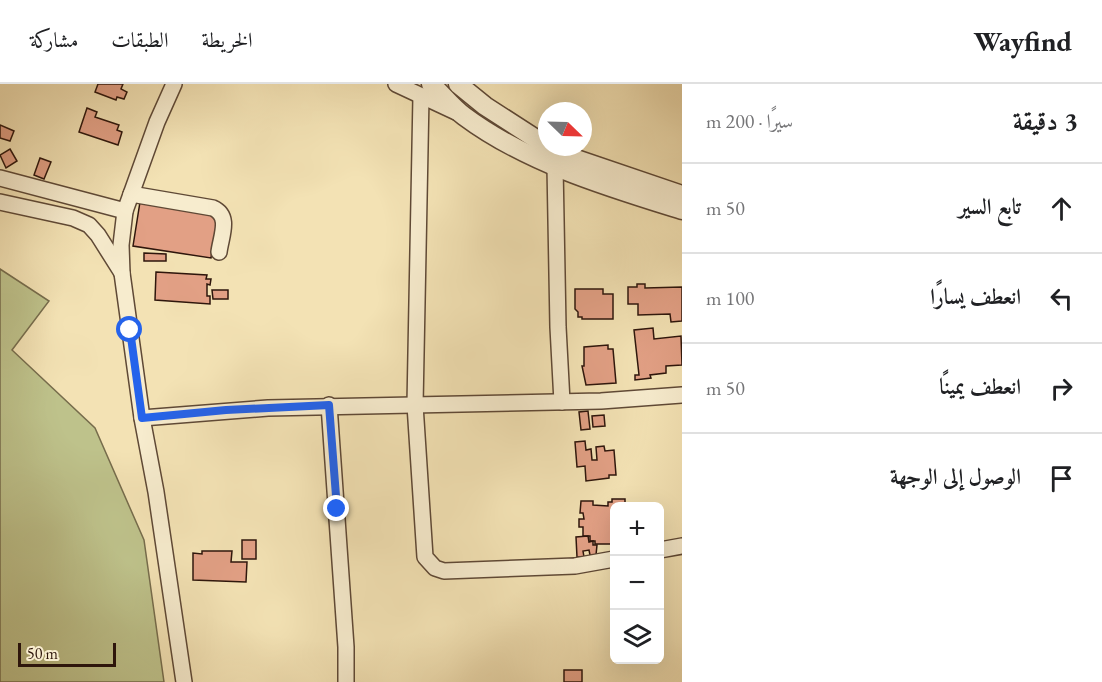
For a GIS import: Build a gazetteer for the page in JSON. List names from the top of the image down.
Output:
{
  "scale_bar": "50 m",
  "north": "bottom right",
  "page": {
    "header": "Wayfind",
    "nav": ["الخريطة", "الطبقات", "مشاركة"],
    "heading": ["3 دقيقة", "سيرًا · 200 m"],
    "list": [
      ["تابع السير", "50 m"],
      ["انعطف يسارًا", "100 m"],
      ["انعطف يمينًا", "50 m"],
      "الوصول إلى الوجهة"
    ],
    "map_buttons": ["+", "−"],
    "scale": "50 m"
  }
}
